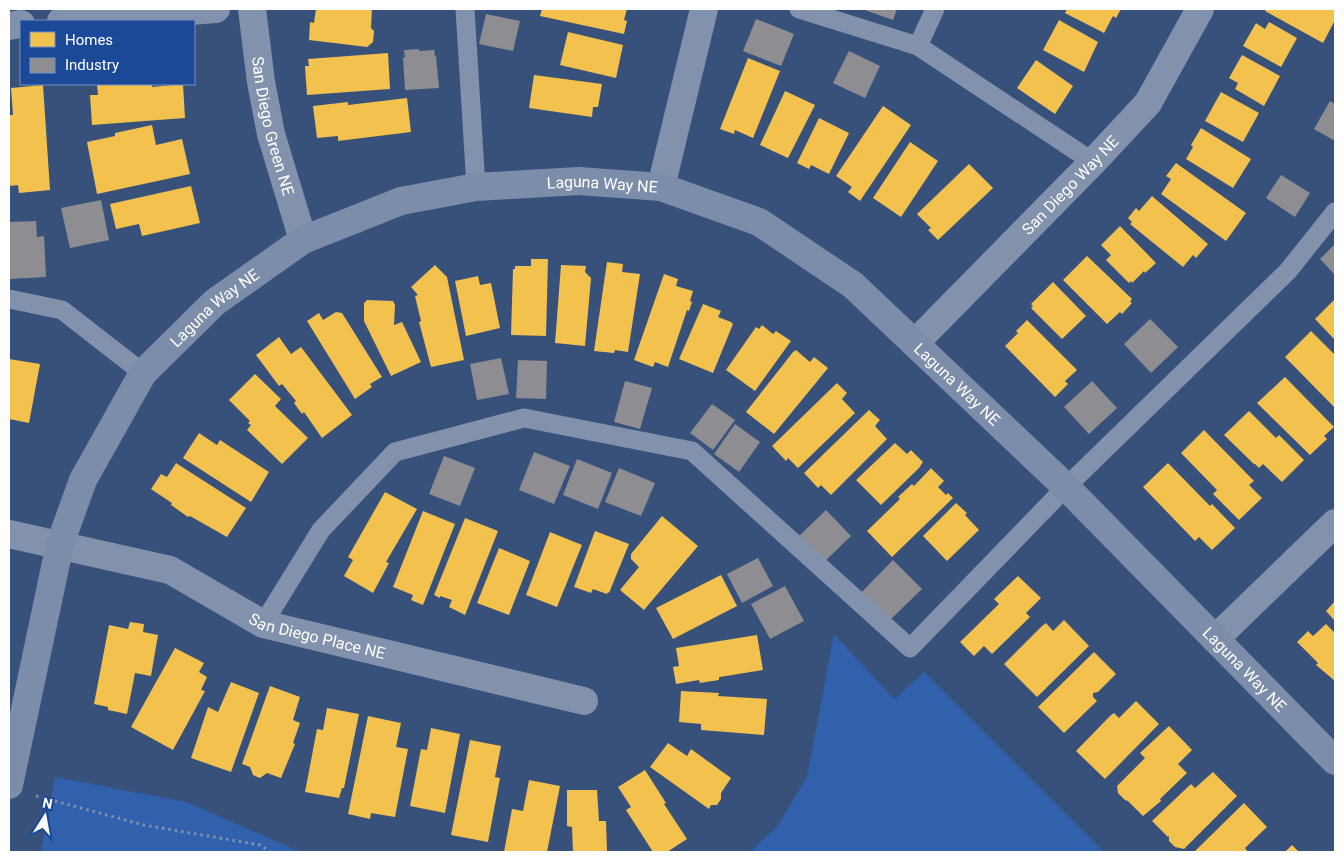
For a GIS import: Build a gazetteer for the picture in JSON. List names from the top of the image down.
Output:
{
  "streets": {
    "street": [
      "San Diego Green NE",
      "San Diego Way NE",
      "Laguna Way NE",
      "San Diego Place NE"
    ]
  },
  "crossings": [
    ["San Diego Green NE", "Laguna Way NE"],
    ["San Diego Way NE", "Laguna Way NE"],
    ["Laguna Way NE", "San Diego Place NE"]
  ],
  "legend": ["Homes", "Industry"],
  "north": "top"
}
